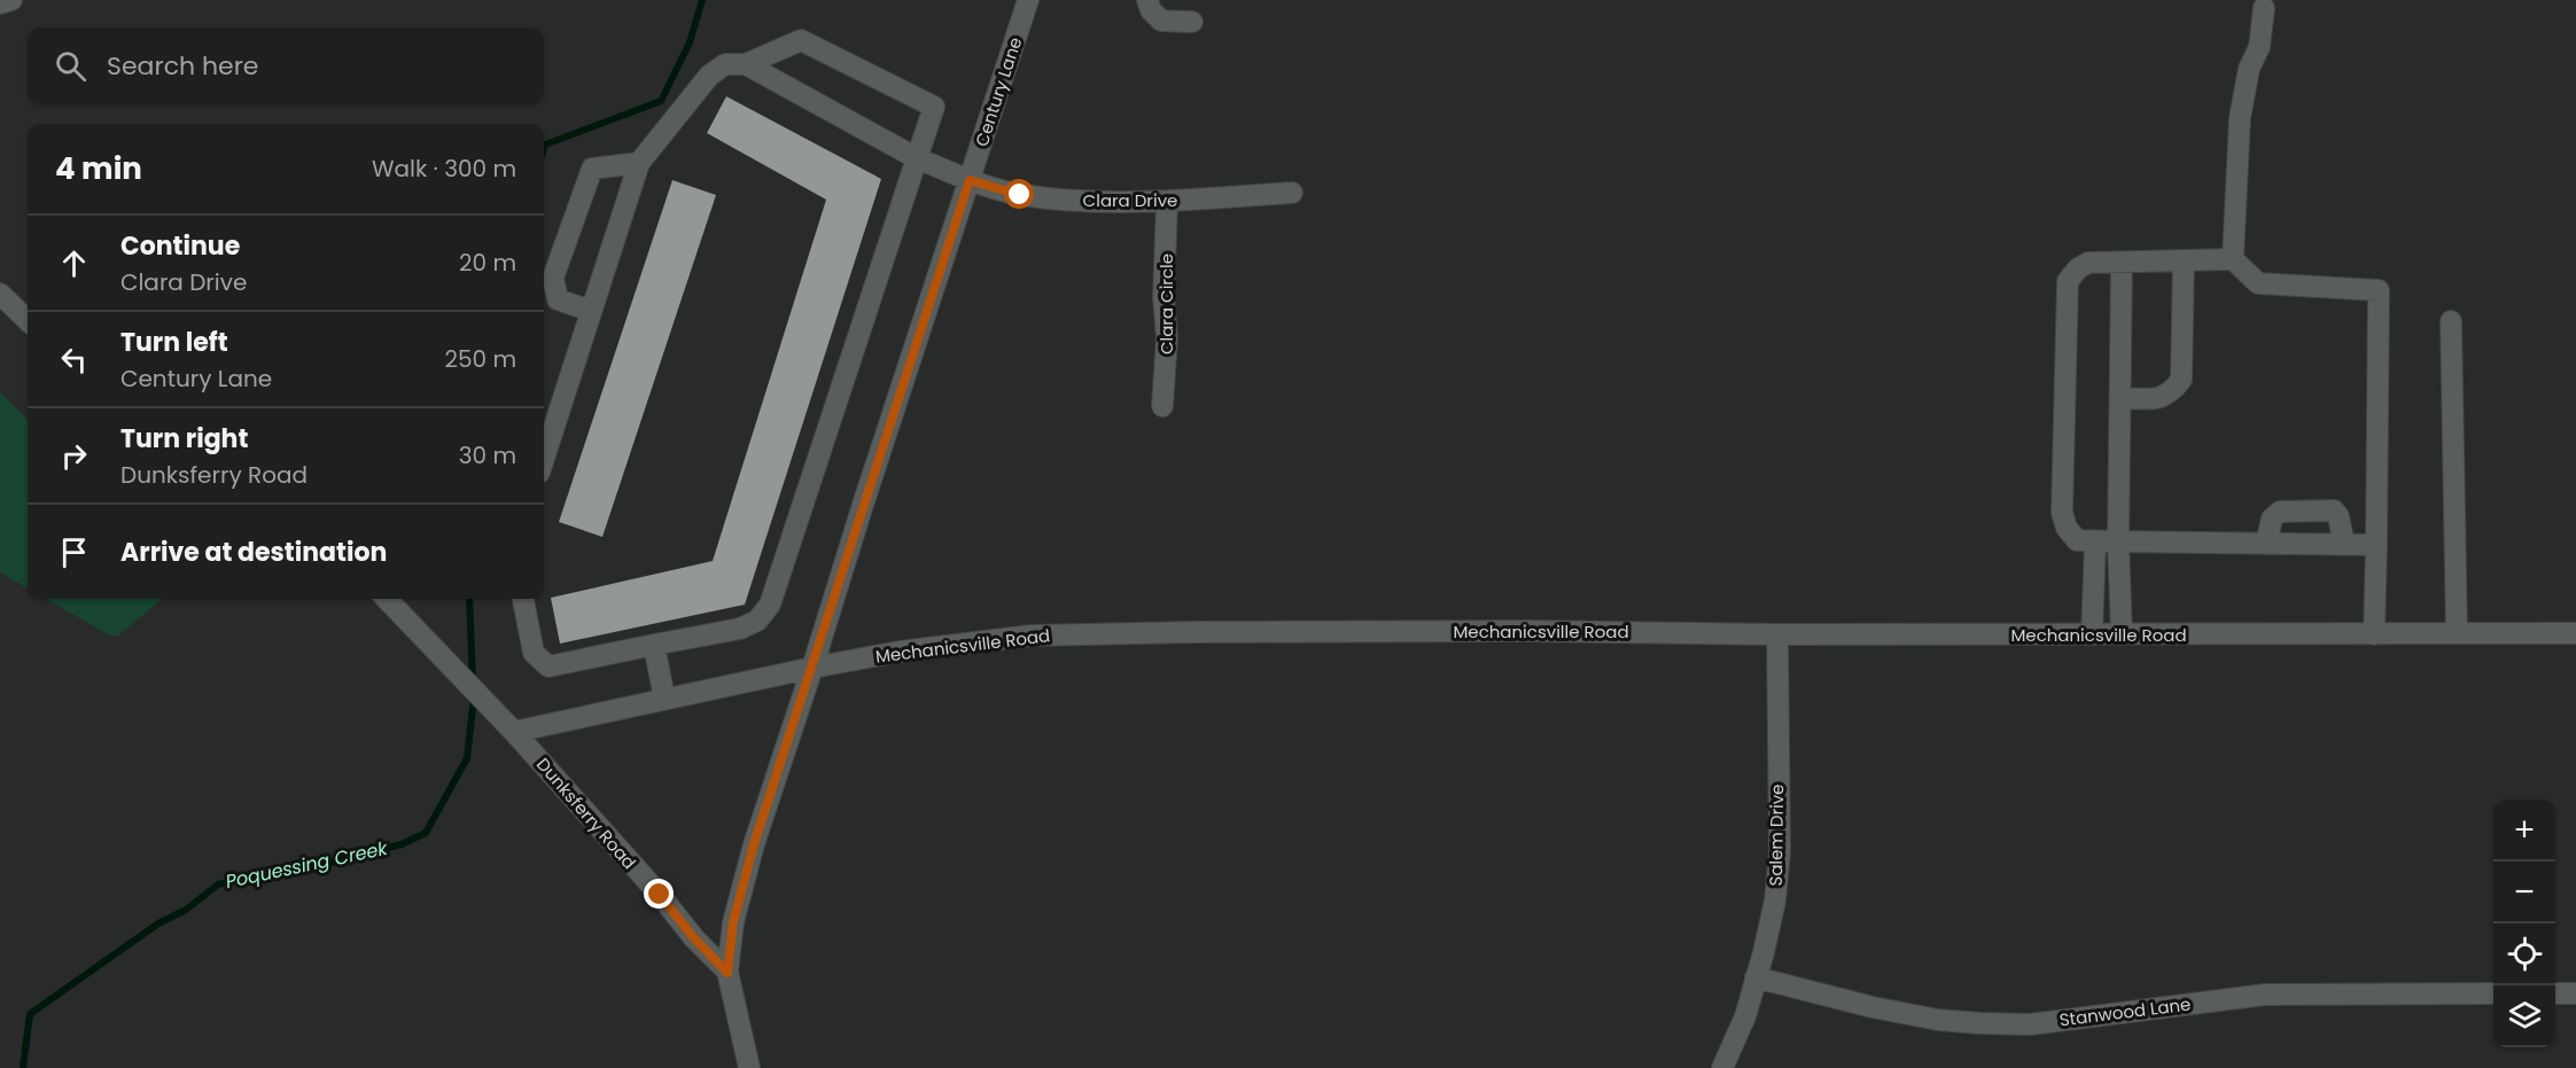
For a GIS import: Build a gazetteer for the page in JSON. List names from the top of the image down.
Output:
{
  "streets": {
    "street": [
      "Century Lane",
      "Clara Drive",
      "Clara Circle",
      "Mechanicsville Road",
      "Dunksferry Road",
      "Salem Drive",
      "Stanwood Lane"
    ]
  },
  "crossings": [
    ["Century Lane", "Clara Drive"],
    ["Century Lane", "Mechanicsville Road"],
    ["Century Lane", "Dunksferry Road"],
    ["Clara Drive", "Clara Circle"],
    ["Mechanicsville Road", "Dunksferry Road"],
    ["Mechanicsville Road", "Salem Drive"],
    ["Salem Drive", "Stanwood Lane"]
  ],
  "water": ["Poquessing Creek"],
  "page": {
    "search": "Search here",
    "heading": ["4 min", "Walk · 300 m"],
    "list": [
      ["Continue", "Clara Drive", "20 m"],
      ["Turn left", "Century Lane", "250 m"],
      ["Turn right", "Dunksferry Road", "30 m"],
      "Arrive at destination"
    ],
    "map_buttons": ["+", "−"]
  }
}
